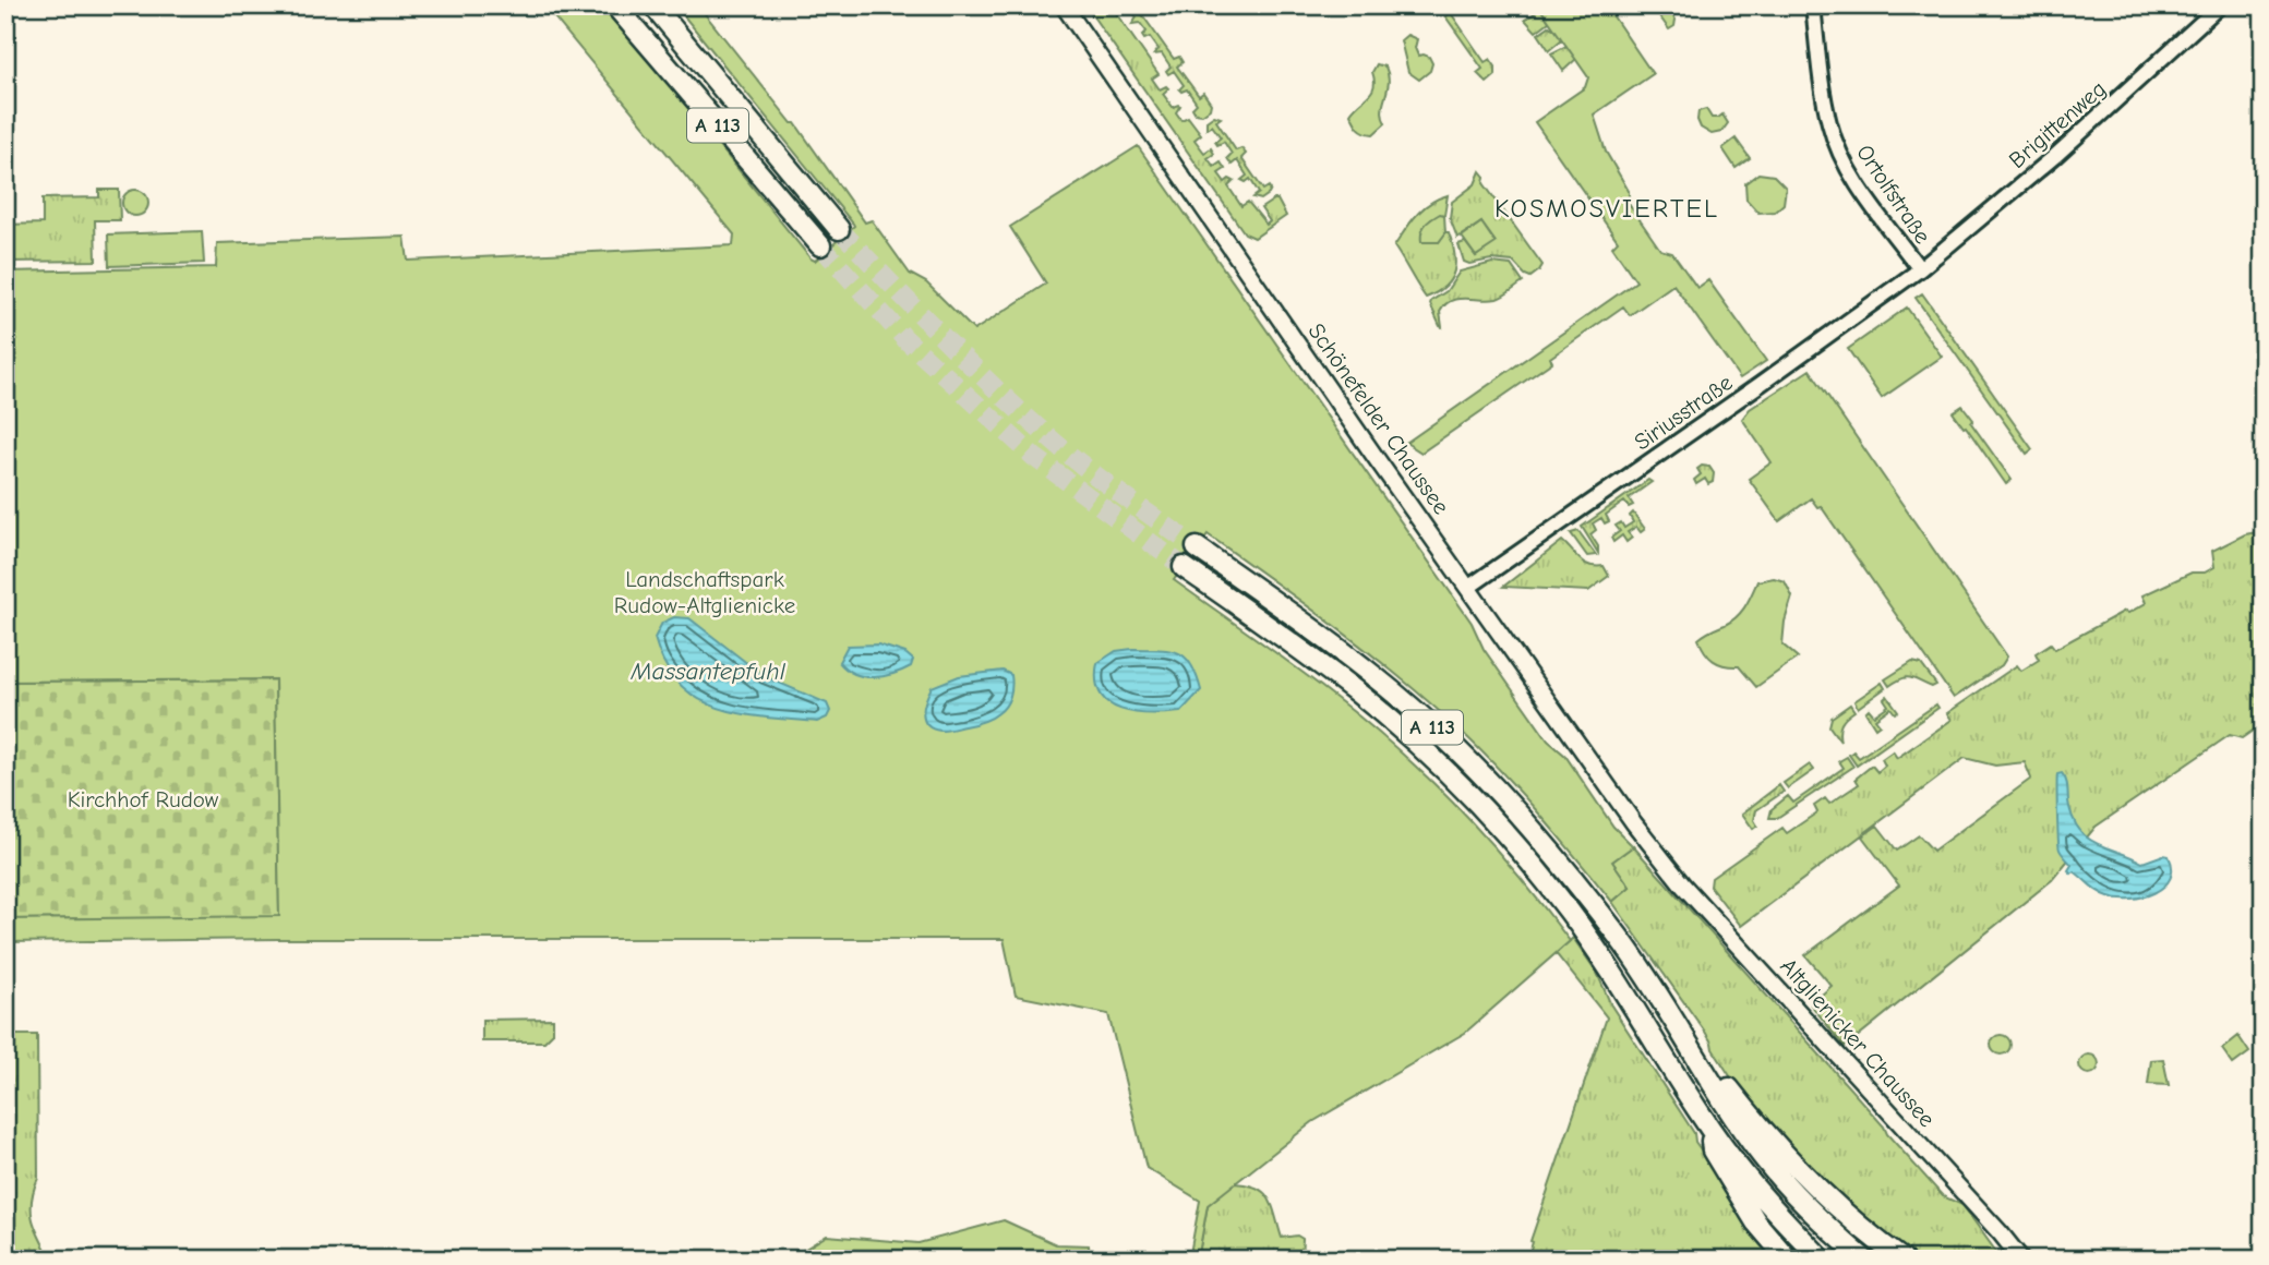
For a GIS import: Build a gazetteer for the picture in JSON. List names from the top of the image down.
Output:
{
  "streets": {
    "highway": ["A 113"],
    "main road": ["Schönefelder Chaussee", "Altglienicker Chaussee"],
    "street": ["Brigittenweg", "Ortolfstraße", "Siriusstraße"]
  },
  "crossings": [
    ["Brigittenweg", "Ortolfstraße"],
    ["Brigittenweg", "Siriusstraße"],
    ["Ortolfstraße", "Siriusstraße"],
    ["Siriusstraße", "Schönefelder Chaussee"],
    ["Schönefelder Chaussee", "Altglienicker Chaussee"]
  ],
  "districts": ["KOSMOSVIERTEL"],
  "water": ["Massantepfuhl"],
  "parks": ["Landschaftspark Rudow-Altglienicke", "Kirchhof Rudow"]
}
